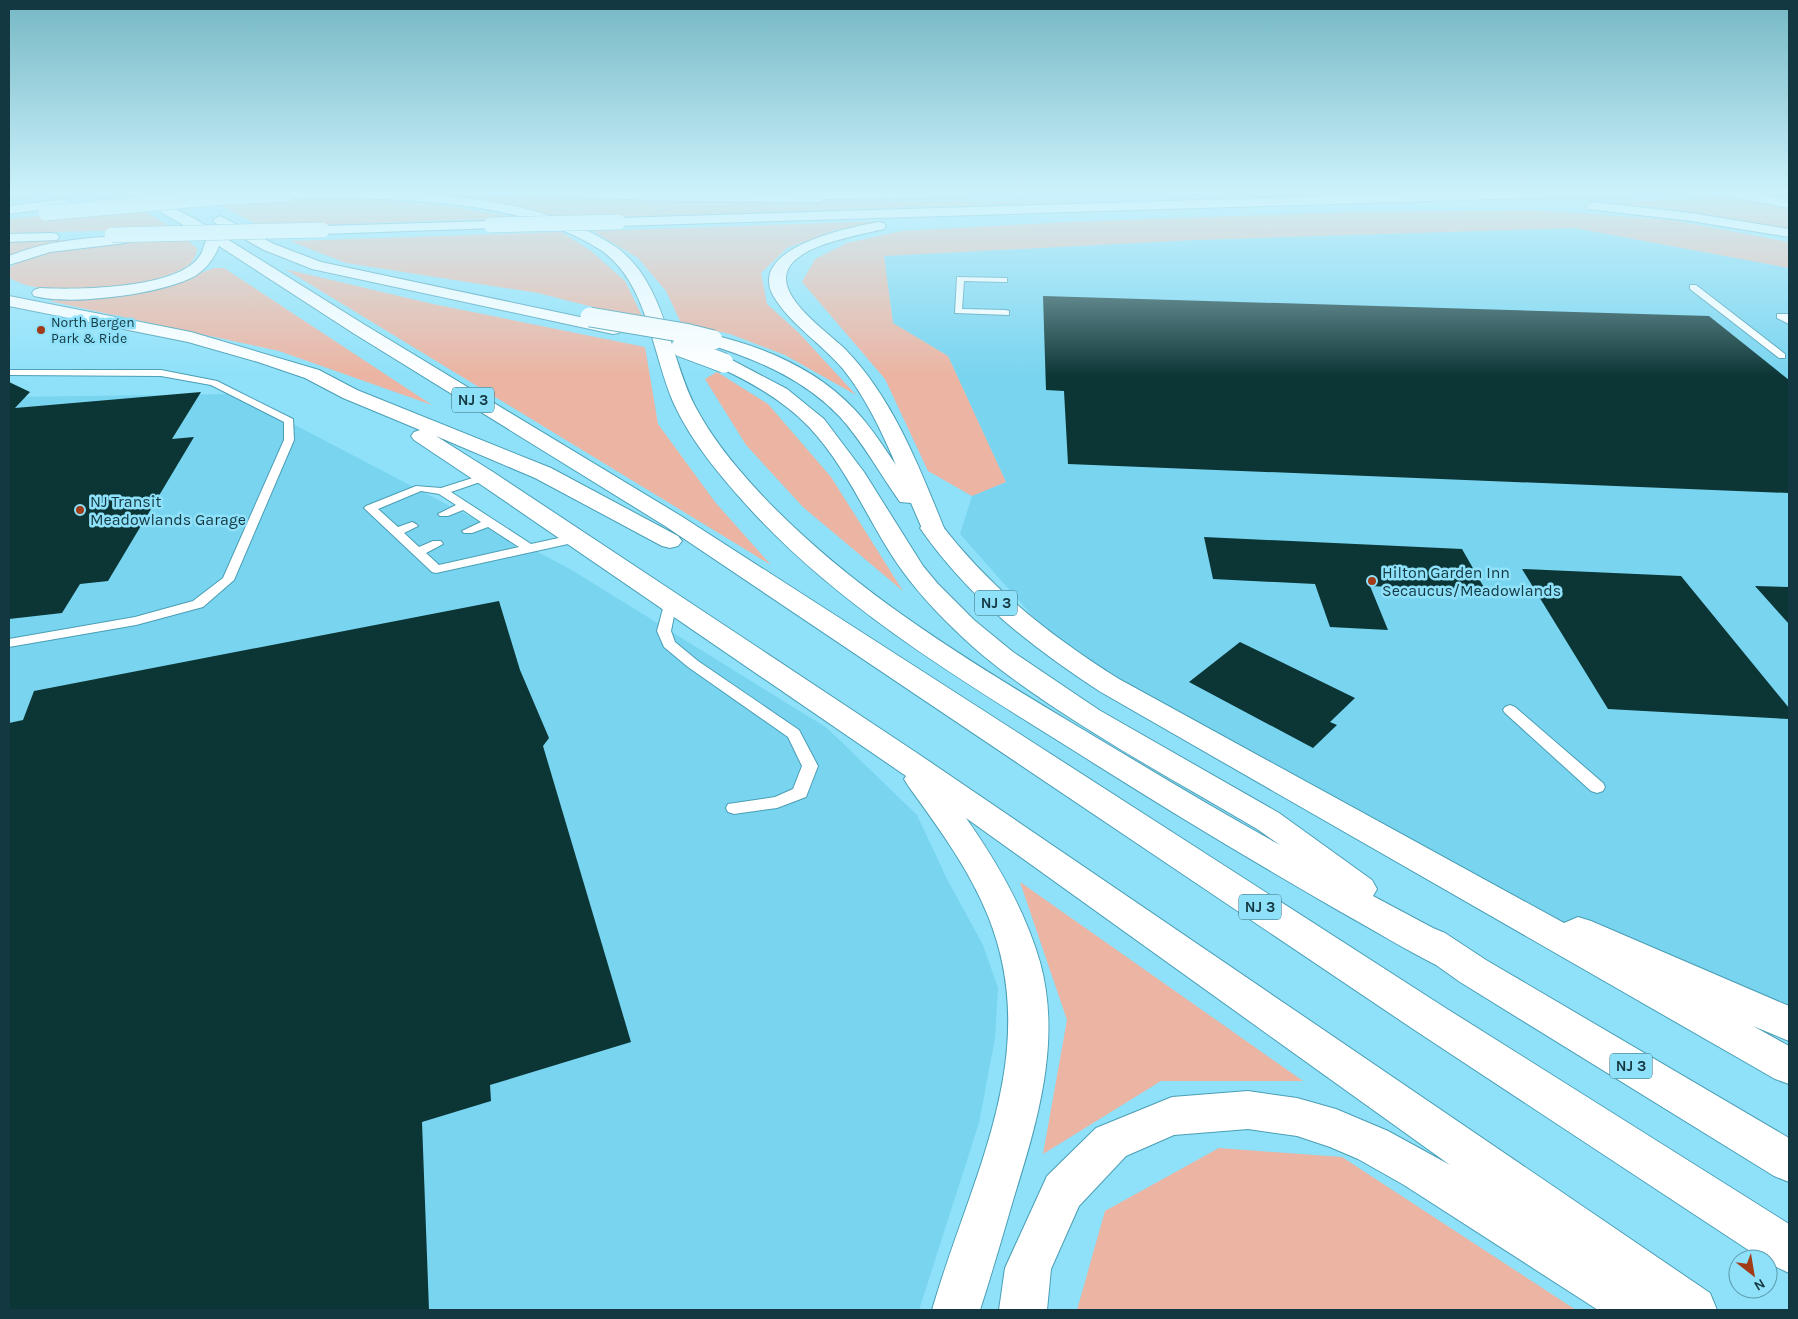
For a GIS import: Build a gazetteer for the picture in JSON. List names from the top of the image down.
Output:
{
  "streets": {
    "main road": ["NJ 3"]
  },
  "places": ["North Bergen Park & Ride", "NJ Transit Meadowlands Garage", "Hilton Garden Inn Secaucus/Meadowlands"],
  "north": "bottom right"
}
